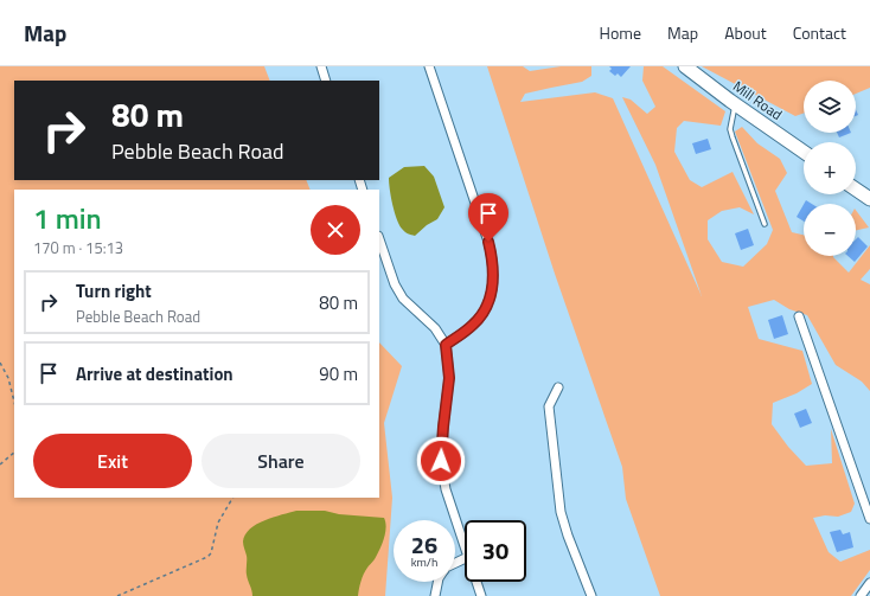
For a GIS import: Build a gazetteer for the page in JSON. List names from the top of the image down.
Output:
{
  "streets": {
    "main road": ["Mill Road"]
  },
  "page": {
    "header": "Map",
    "nav": [
      "Home",
      "Map",
      "About",
      "Contact"
    ],
    "map_buttons": ["+", "−"],
    "turn": ["80 m", "Pebble Beach Road"],
    "heading": ["1 min", "170 m · 15:13"],
    "list": [
      {
        "name": "Turn right",
        "note": "Pebble Beach Road",
        "value": "80 m"
      },
      {
        "name": "Arrive at destination",
        "value": "90 m"
      }
    ],
    "buttons": ["Exit", "Share"],
    "speed": "26 km/h",
    "limit": "30"
  }
}
